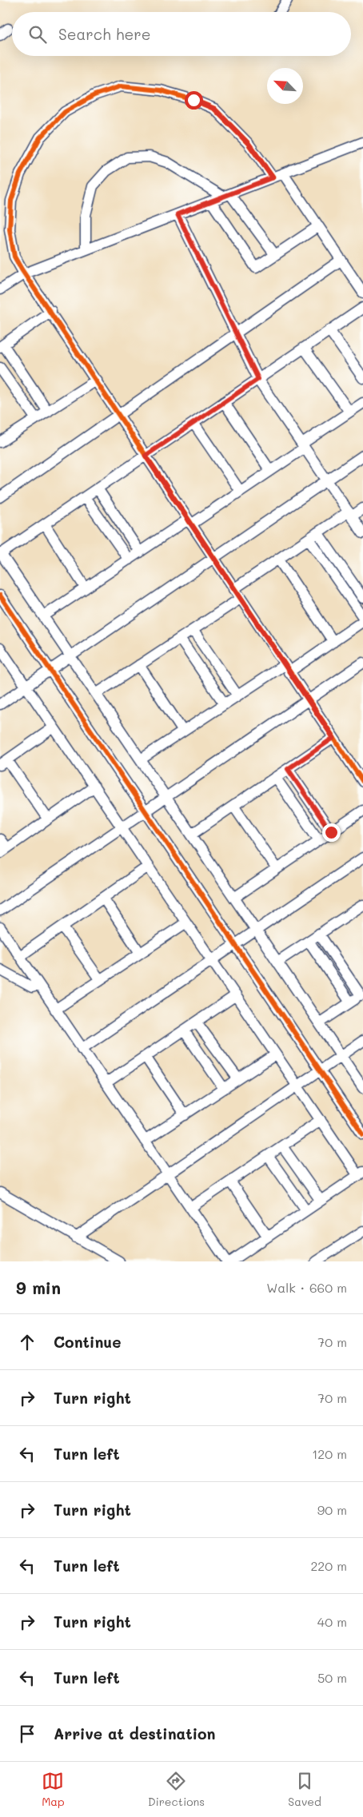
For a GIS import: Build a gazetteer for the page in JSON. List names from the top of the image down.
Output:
{
  "north": "top left",
  "page": {
    "search": "Search here",
    "heading": ["9 min", "Walk · 660 m"],
    "list": [
      ["Continue", "70 m"],
      ["Turn right", "70 m"],
      ["Turn left", "120 m"],
      ["Turn right", "90 m"],
      ["Turn left", "220 m"],
      ["Turn right", "40 m"],
      ["Turn left", "50 m"],
      "Arrive at destination"
    ],
    "nav": ["Map", "Directions", "Saved"]
  }
}
